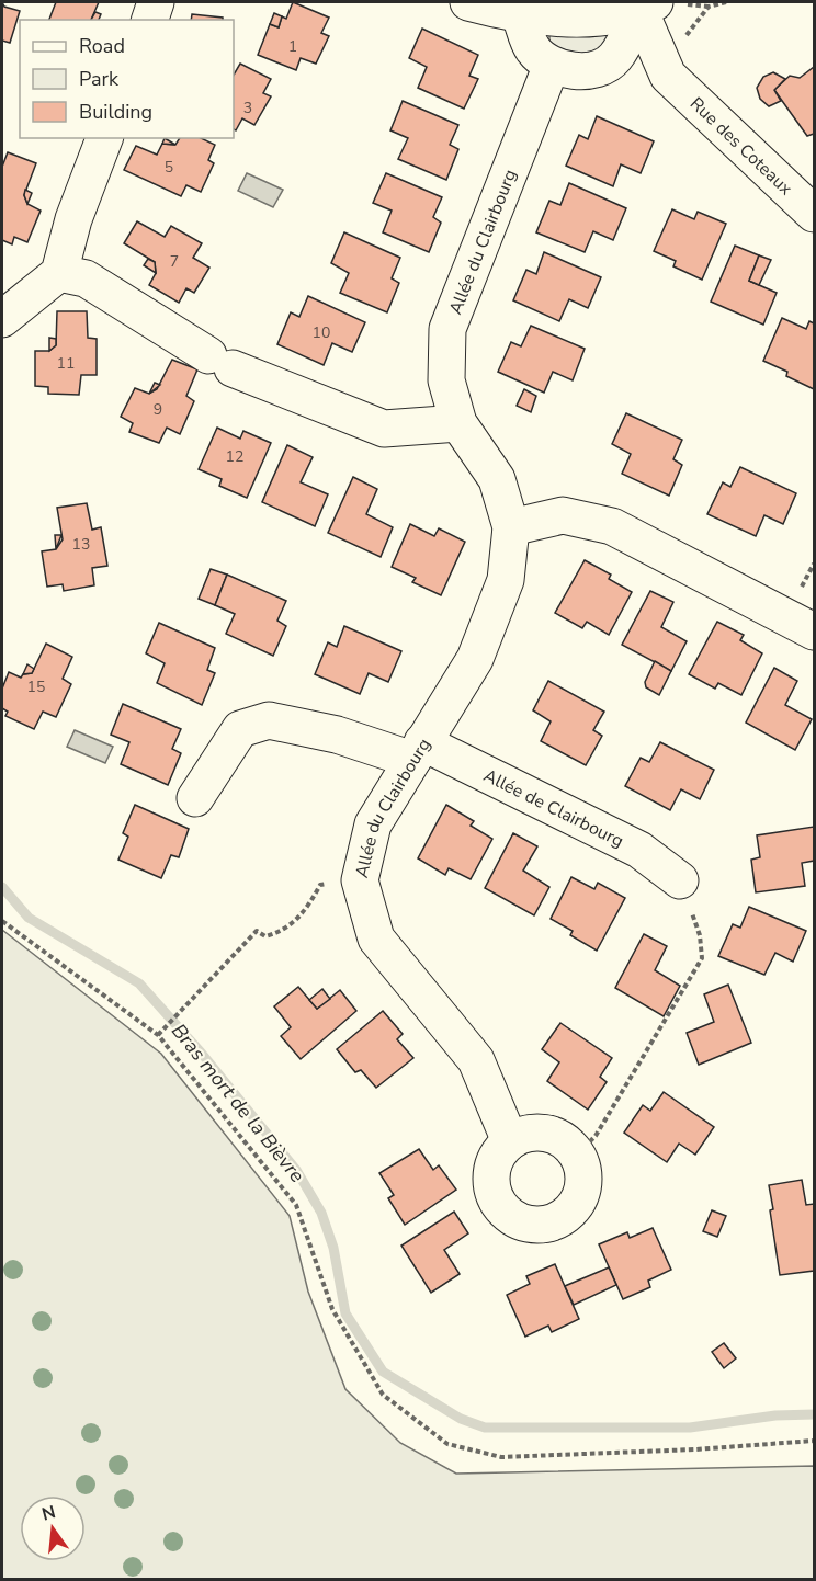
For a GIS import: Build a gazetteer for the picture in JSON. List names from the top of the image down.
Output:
{
  "streets": {
    "street": ["Rue des Coteaux", "Allée du Clairbourg", "Allée de Clairbourg"]
  },
  "crossings": [
    ["Allée du Clairbourg", "Allée de Clairbourg"]
  ],
  "water": ["Bras mort de la Bièvre"],
  "house_numbers": [
    "1",
    "3",
    "5",
    "7",
    "10",
    "11",
    "9",
    "12",
    "13",
    "15"
  ],
  "legend": ["Road", "Park", "Building"],
  "north": "top"
}
